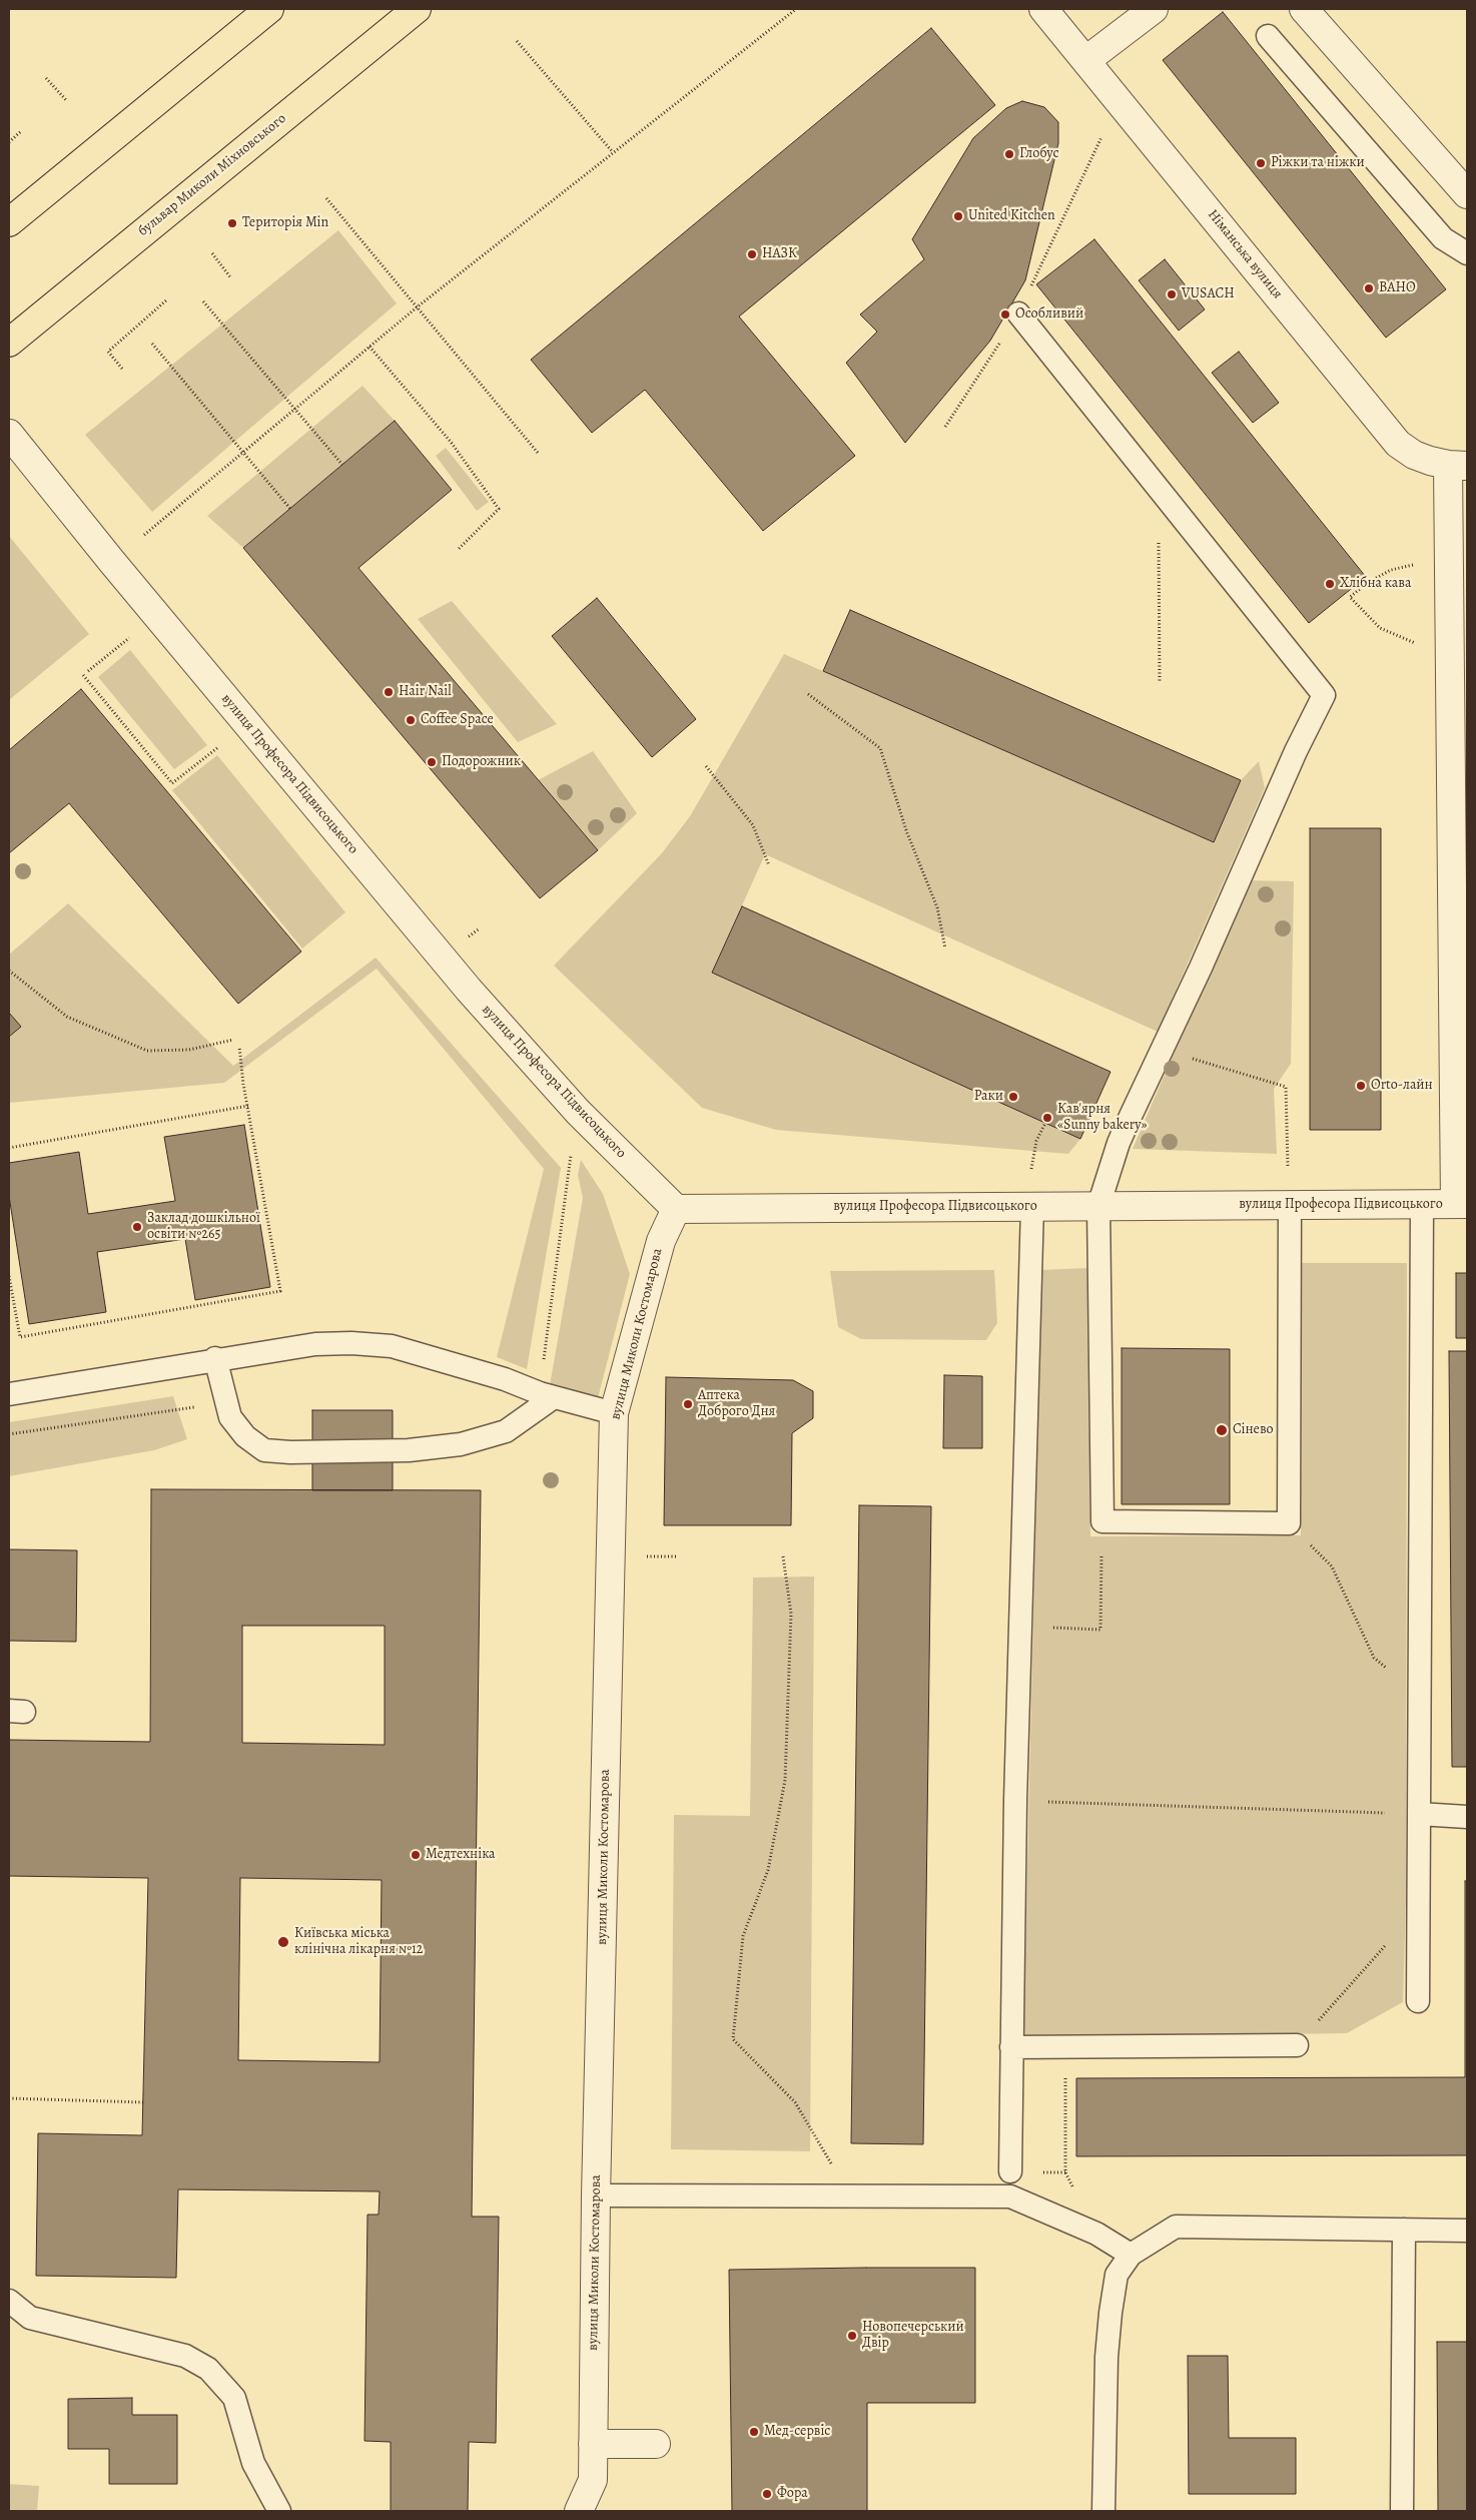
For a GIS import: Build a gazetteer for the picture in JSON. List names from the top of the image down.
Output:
{
  "streets": {
    "highway": ["бульвар Миколи Міхновського"],
    "street": ["Німанська вулиця", "вулиця Професора Підвисоцького", "вулиця Миколи Костомарова"]
  },
  "crossings": [
    ["вулиця Професора Підвисоцького", "вулиця Миколи Костомарова"]
  ],
  "places": [
    "Глобус",
    "Ріжки та ніжки",
    "United Kitchen",
    "Територія Min",
    "НАЗК",
    "BAHO",
    "VUSACH",
    "Особливий",
    "Хлібна кава",
    "Hair Nail",
    "Coffee Space",
    "Подорожник",
    "Orto-лайн",
    "Раки",
    "Кав'ярня «Sunny bakery»",
    "Заклад дошкільної освіти №265",
    "Аптека Доброго Дня",
    "Сінево",
    "Медтехніка",
    "Київська міська клінічна лікарня №12",
    "Новопечерський Двір",
    "Мед-сервіс",
    "Фора"
  ]
}
